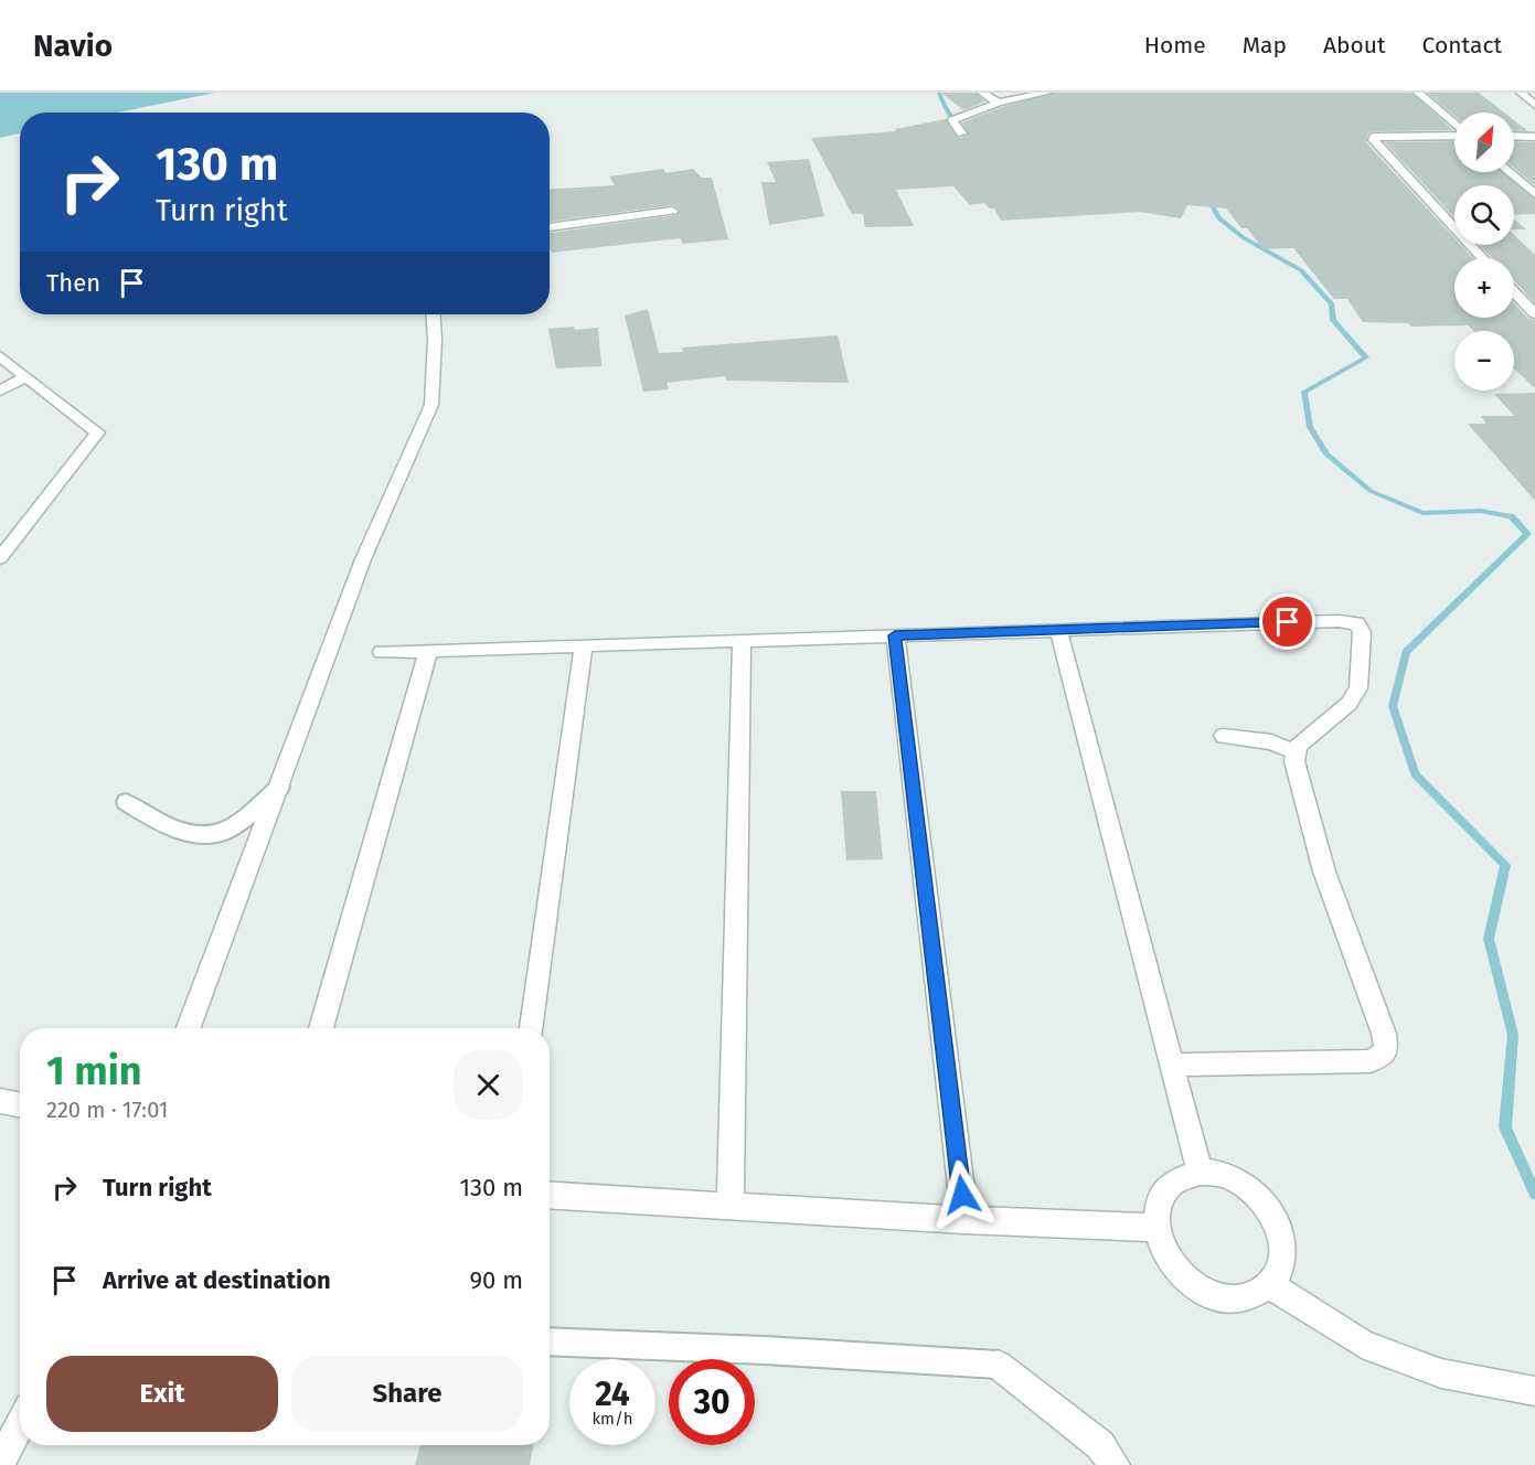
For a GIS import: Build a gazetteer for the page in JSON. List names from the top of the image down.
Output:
{
  "north": "top right",
  "page": {
    "header": "Navio",
    "nav": [
      "Home",
      "Map",
      "About",
      "Contact"
    ],
    "map_buttons": ["+", "−"],
    "turn": ["130 m", "Turn right"],
    "then": "Then",
    "heading": ["1 min", "220 m · 17:01"],
    "list": [
      {
        "name": "Turn right",
        "value": "130 m"
      },
      {
        "name": "Arrive at destination",
        "value": "90 m"
      }
    ],
    "buttons": ["Exit", "Share"],
    "speed": "24 km/h",
    "limit": "30"
  }
}
